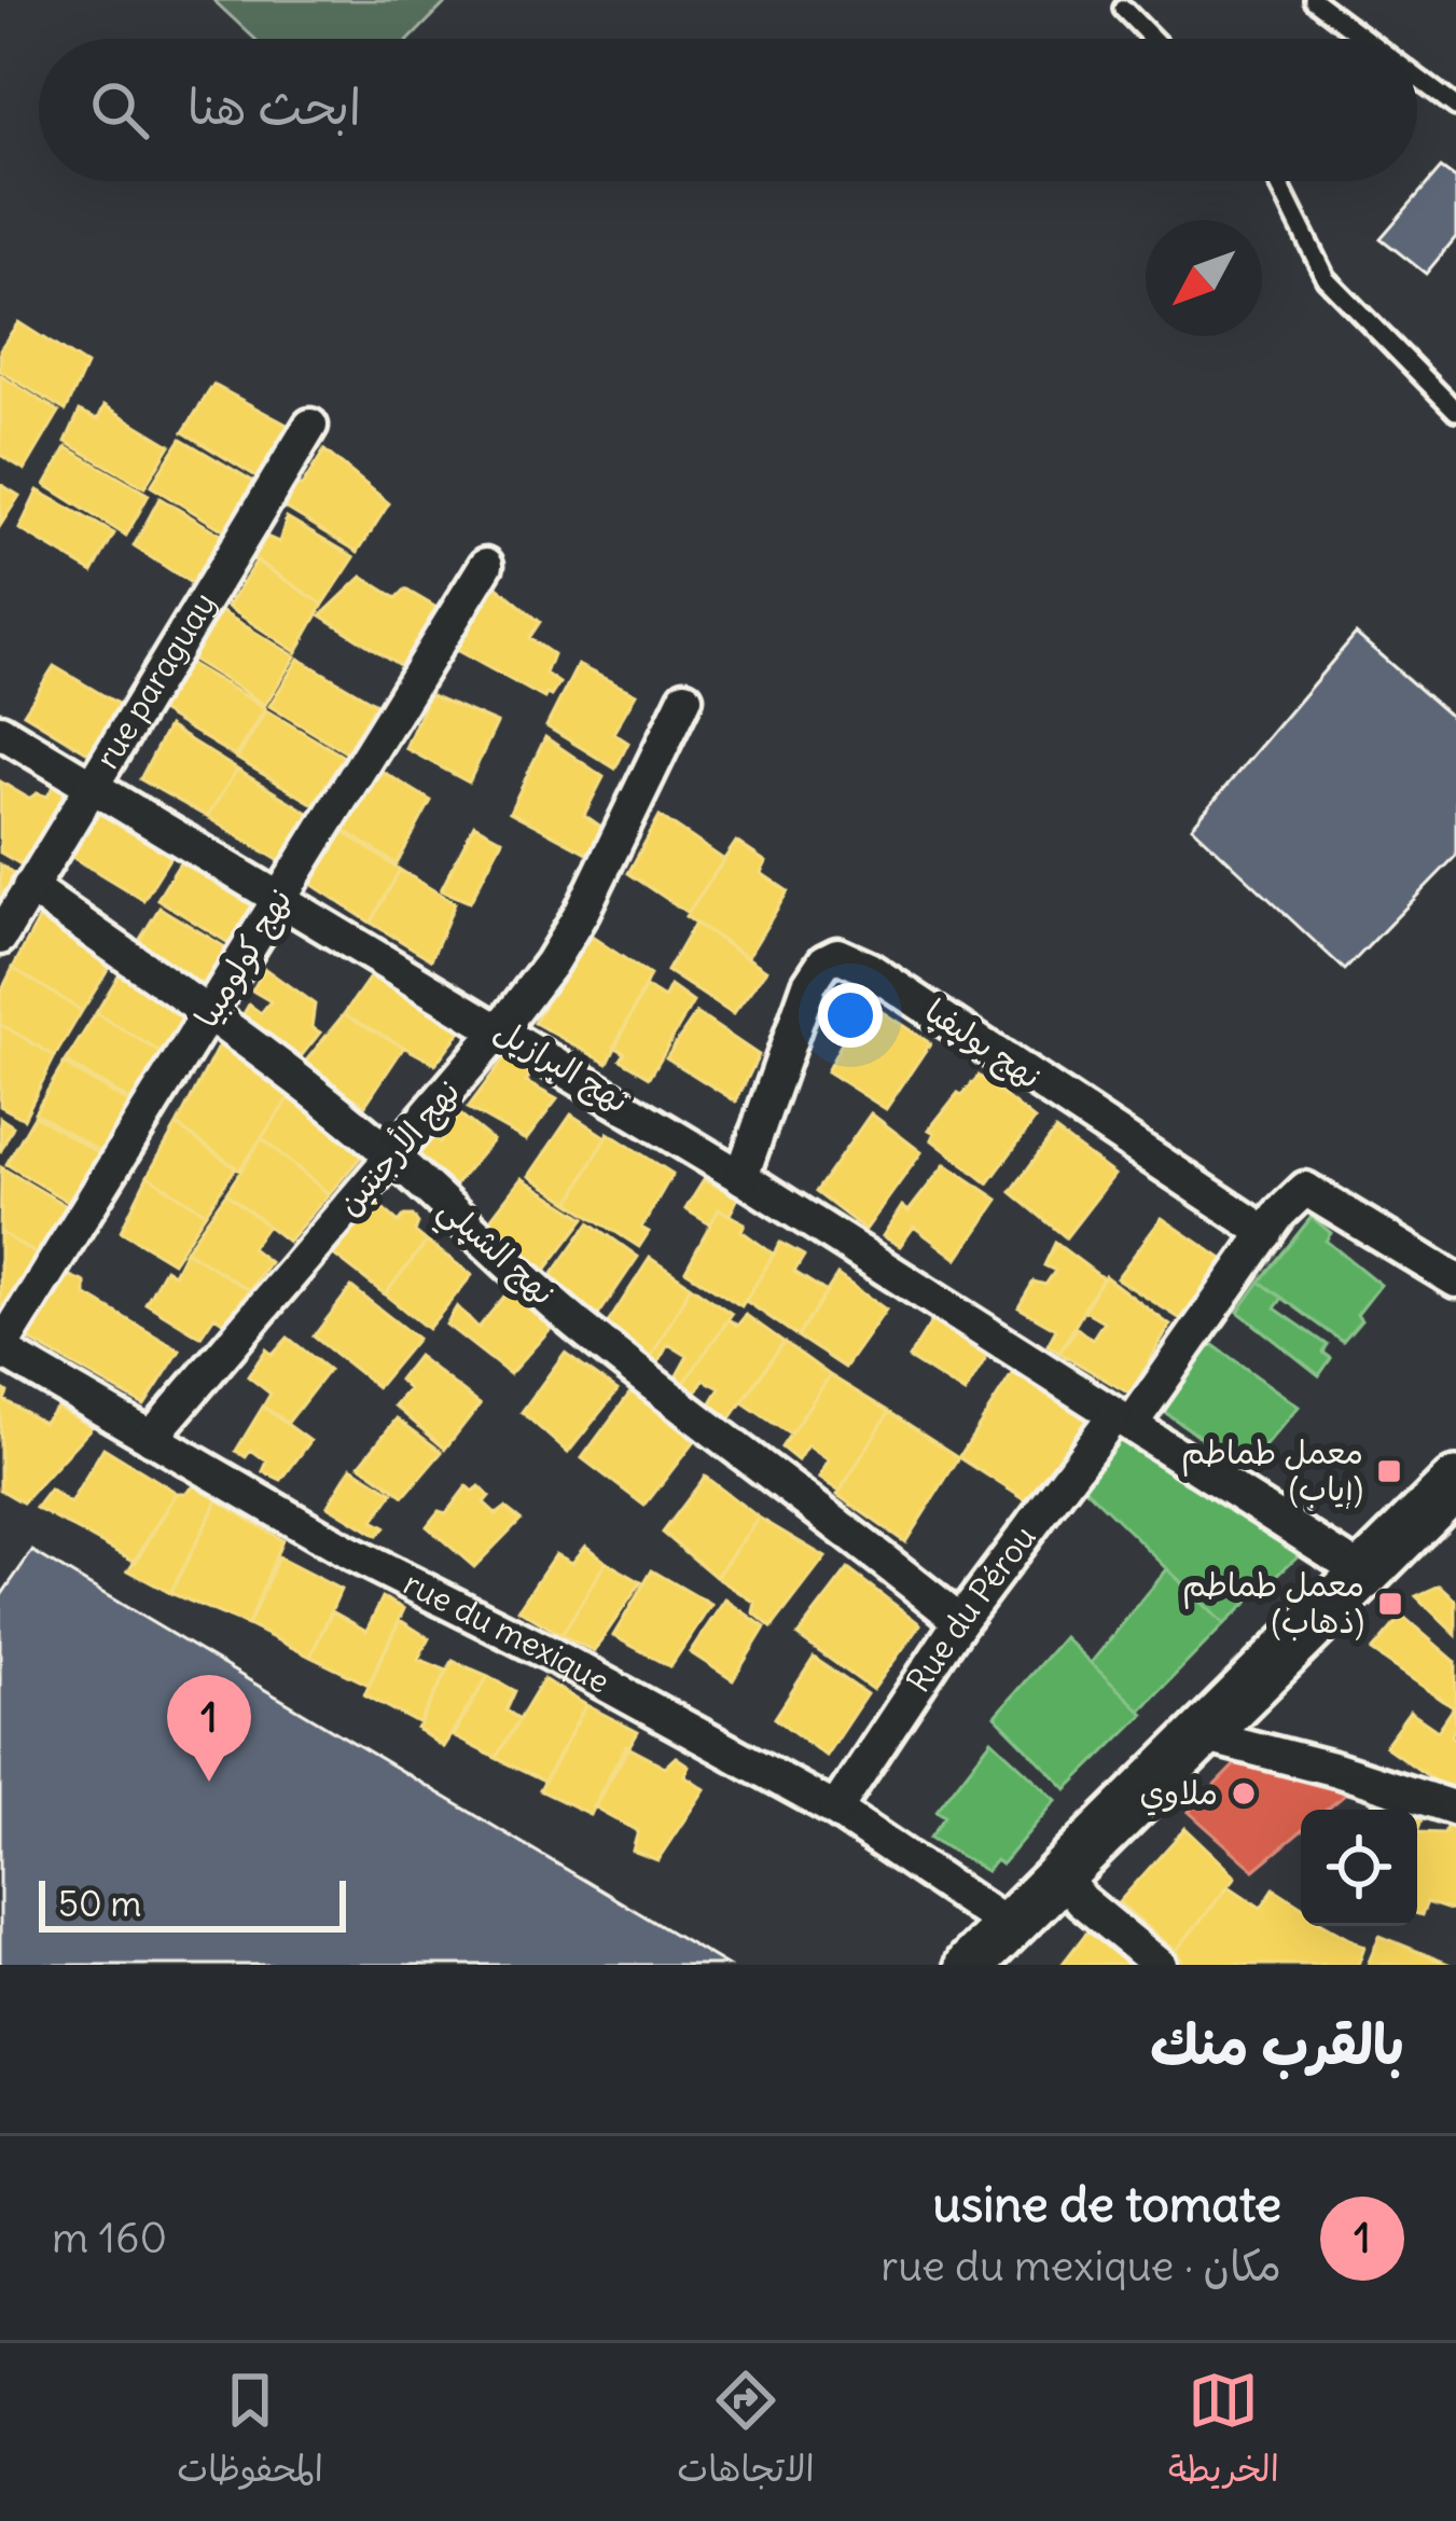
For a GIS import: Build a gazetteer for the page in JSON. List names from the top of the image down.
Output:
{
  "streets": {
    "street": [
      "rue paraguay",
      "نهج كولومبيا",
      "نهج بوليفيا",
      "نهج البرازيل",
      "نهج الأرجنتين",
      "نهج الشيلي",
      "Rue du Pérou",
      "rue du mexique"
    ]
  },
  "crossings": [
    ["rue paraguay", "نهج البرازيل"],
    ["rue paraguay", "نهج الشيلي"],
    ["نهج كولومبيا", "نهج البرازيل"],
    ["نهج كولومبيا", "نهج الشيلي"],
    ["نهج كولومبيا", "rue du mexique"],
    ["نهج بوليفيا", "نهج البرازيل"],
    ["نهج بوليفيا", "Rue du Pérou"],
    ["نهج البرازيل", "نهج الأرجنتين"],
    ["نهج البرازيل", "Rue du Pérou"],
    ["نهج الأرجنتين", "نهج الشيلي"],
    ["نهج الأرجنتين", "rue du mexique"],
    ["نهج الشيلي", "Rue du Pérou"],
    ["Rue du Pérou", "rue du mexique"]
  ],
  "places": {
    "transit": ["معمل طماطم (إياب)", "معمل طماطم (ذهاب)"],
    "other": ["ملاوي"]
  },
  "scale_bar": "50 m",
  "north": "bottom left",
  "page": {
    "search": "ابحث هنا",
    "pins": "1",
    "scale": "50 m",
    "heading": "بالقرب منك",
    "list": [
      {
        "mark": "1",
        "name": "usine de tomate",
        "note": "مكان · rue du mexique",
        "value": "160 m"
      }
    ],
    "nav": ["الخريطة", "الاتجاهات", "المحفوظات"]
  }
}
